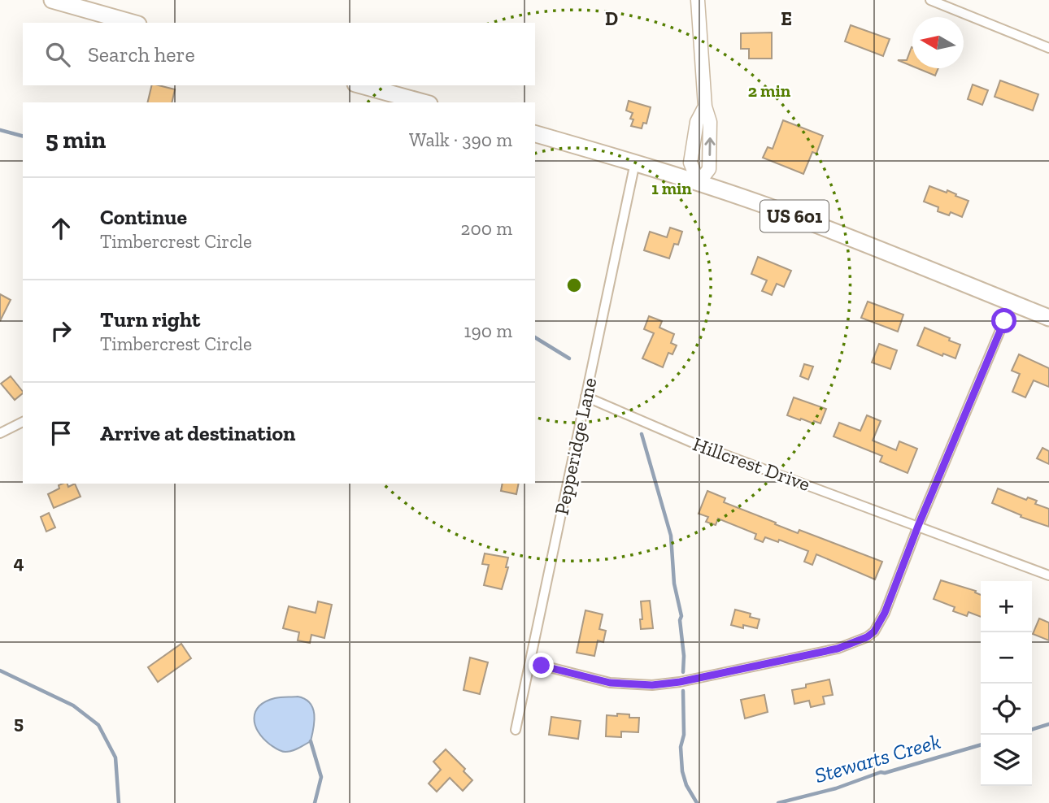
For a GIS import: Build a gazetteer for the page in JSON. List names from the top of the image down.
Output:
{
  "streets": {
    "highway": ["US 601"],
    "street": ["Pepperidge Lane", "Hillcrest Drive"]
  },
  "crossings": [
    ["US 601", "Pepperidge Lane"],
    ["Pepperidge Lane", "Hillcrest Drive"]
  ],
  "water": ["Stewarts Creek"],
  "north": "left",
  "page": {
    "search": "Search here",
    "heading": ["5 min", "Walk · 390 m"],
    "list": [
      ["Continue", "Timbercrest Circle", "200 m"],
      ["Turn right", "Timbercrest Circle", "190 m"],
      "Arrive at destination"
    ],
    "map_buttons": ["+", "−"]
  },
  "grid": {
    "columns": ["D", "E"],
    "rows": ["4", "5"]
  },
  "rings": ["2 min", "1 min"]
}
